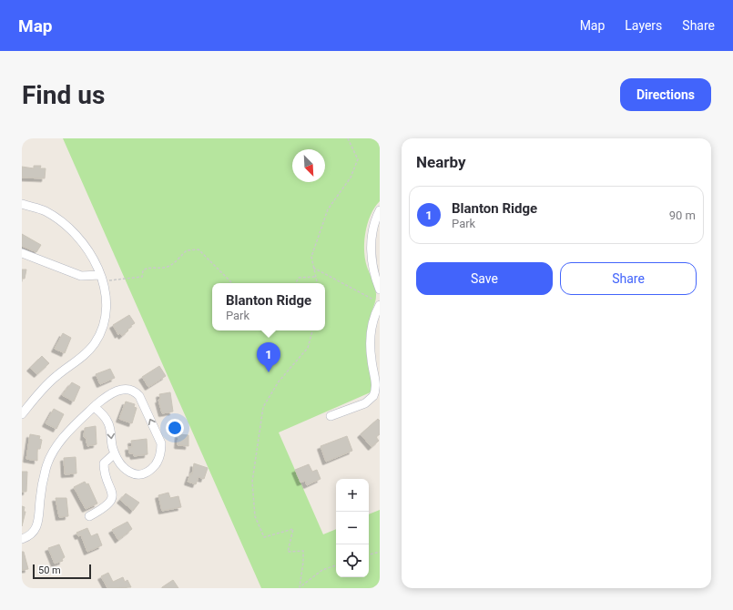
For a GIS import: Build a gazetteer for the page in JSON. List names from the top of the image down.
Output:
{
  "scale_bar": "50 m",
  "north": "bottom right",
  "page": {
    "header": "Map",
    "nav": ["Map", "Layers", "Share"],
    "buttons": [
      "Directions",
      ["Save", "Share"]
    ],
    "title": "Find us",
    "heading": "Nearby",
    "list": [
      {
        "mark": "1",
        "name": "Blanton Ridge",
        "note": "Park",
        "value": "90 m"
      }
    ],
    "popup": ["Blanton Ridge", "Park"],
    "pins": "1",
    "map_buttons": ["+", "−"],
    "scale": "50 m"
  }
}
